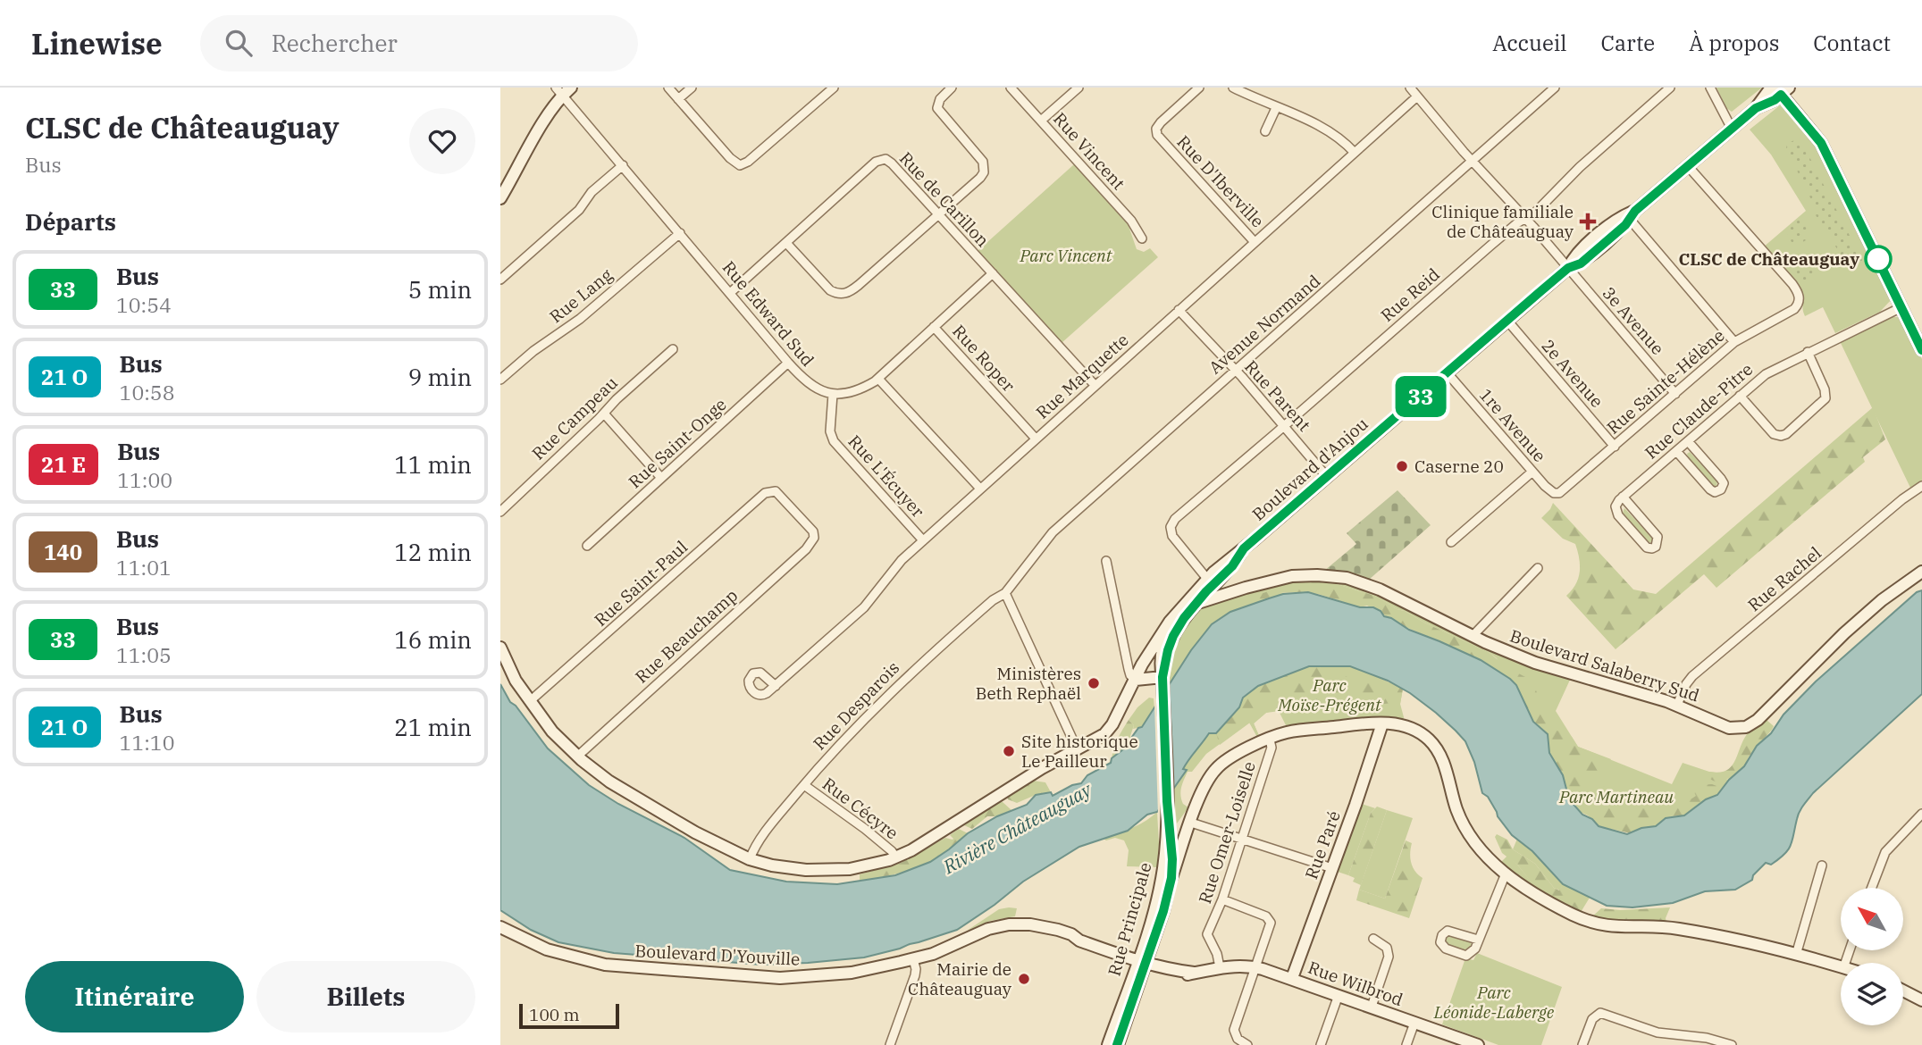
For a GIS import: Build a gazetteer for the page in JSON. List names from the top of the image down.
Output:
{
  "streets": {
    "street": [
      "Rue Vincent",
      "Rue D'Iberville",
      "Rue de Carillon",
      "Rue Reid",
      "Rue Lang",
      "Rue Edward Sud",
      "3e Avenue",
      "Avenue Normand",
      "Rue Roper",
      "2e Avenue",
      "Rue Marquette",
      "Rue Sainte-Hélène",
      "Rue Parent",
      "Rue Claude-Pitre",
      "Rue Campeau",
      "1re Avenue",
      "Rue Saint-Onge",
      "Boulevard d'Anjou",
      "Rue L'Écuyer",
      "Rue Rachel",
      "Rue Saint-Paul",
      "Rue Beauchamp",
      "Boulevard Salaberry Sud",
      "Rue Desparois",
      "Rue Cécyre",
      "Rue Omer-Loiselle",
      "Rue Paré",
      "Rue Principale",
      "Boulevard D'Youville",
      "Rue Wilbrod"
    ]
  },
  "crossings": [
    ["Rue D'Iberville", "Rue Marquette"],
    ["Rue de Carillon", "Rue Edward Sud"],
    ["Rue de Carillon", "Rue Marquette"],
    ["Rue Reid", "3e Avenue"],
    ["Rue Reid", "Rue Parent"],
    ["Rue Reid", "Boulevard d'Anjou"],
    ["Rue Lang", "Rue Edward Sud"],
    ["Rue Edward Sud", "Rue Saint-Onge"],
    ["Rue Edward Sud", "Rue L'Écuyer"],
    ["3e Avenue", "Avenue Normand"],
    ["3e Avenue", "Rue Marquette"],
    ["3e Avenue", "Rue Sainte-Hélène"],
    ["3e Avenue", "Boulevard d'Anjou"],
    ["Avenue Normand", "Rue Parent"],
    ["Avenue Normand", "Rue Desparois"],
    ["Rue Roper", "Rue Marquette"],
    ["2e Avenue", "Rue Sainte-Hélène"],
    ["2e Avenue", "Boulevard d'Anjou"],
    ["Rue Marquette", "Rue Parent"],
    ["Rue Marquette", "Rue L'Écuyer"],
    ["Rue Sainte-Hélène", "1re Avenue"],
    ["Rue Sainte-Hélène", "Boulevard d'Anjou"],
    ["Rue Parent", "Boulevard d'Anjou"],
    ["1re Avenue", "Boulevard d'Anjou"],
    ["Rue Rachel", "Boulevard Salaberry Sud"],
    ["Rue Saint-Paul", "Rue Beauchamp"],
    ["Rue Desparois", "Rue Cécyre"],
    ["Rue Omer-Loiselle", "Rue Principale"],
    ["Rue Omer-Loiselle", "Rue Wilbrod"],
    ["Rue Paré", "Rue Principale"],
    ["Rue Paré", "Rue Wilbrod"],
    ["Rue Principale", "Boulevard D'Youville"],
    ["Rue Principale", "Rue Wilbrod"],
    ["Boulevard D'Youville", "Rue Wilbrod"]
  ],
  "water": ["Rivière Châteauguay"],
  "parks": [
    "Parc Vincent",
    "Parc Moïse-Prégent",
    "Parc Martineau",
    "Parc Léonide-Laberge"
  ],
  "places": {
    "health": ["Clinique familiale de Châteauguay"],
    "other": [
      "CLSC de Châteauguay",
      "Caserne 20",
      "Ministères Beth Rephaël",
      "Site historique Le Pailleur",
      "Mairie de Châteauguay"
    ]
  },
  "lines": ["bus line 33"],
  "scale_bar": "100 m",
  "north": "top left",
  "page": {
    "header": "Linewise",
    "search": "Rechercher",
    "nav": [
      "Accueil",
      "Carte",
      "À propos",
      "Contact"
    ],
    "heading": [
      ["CLSC de Châteauguay", "Bus"],
      "Départs"
    ],
    "on_map": "33",
    "list": [
      {
        "mark": "33",
        "name": "Bus",
        "note": "10:54",
        "value": "5 min"
      },
      {
        "mark": "21 O",
        "name": "Bus",
        "note": "10:58",
        "value": "9 min"
      },
      {
        "mark": "21 E",
        "name": "Bus",
        "note": "11:00",
        "value": "11 min"
      },
      {
        "mark": "140",
        "name": "Bus",
        "note": "11:01",
        "value": "12 min"
      },
      {
        "mark": "33",
        "name": "Bus",
        "note": "11:05",
        "value": "16 min"
      },
      {
        "mark": "21 O",
        "name": "Bus",
        "note": "11:10",
        "value": "21 min"
      }
    ],
    "buttons": ["Itinéraire", "Billets"],
    "scale": "100 m"
  }
}
